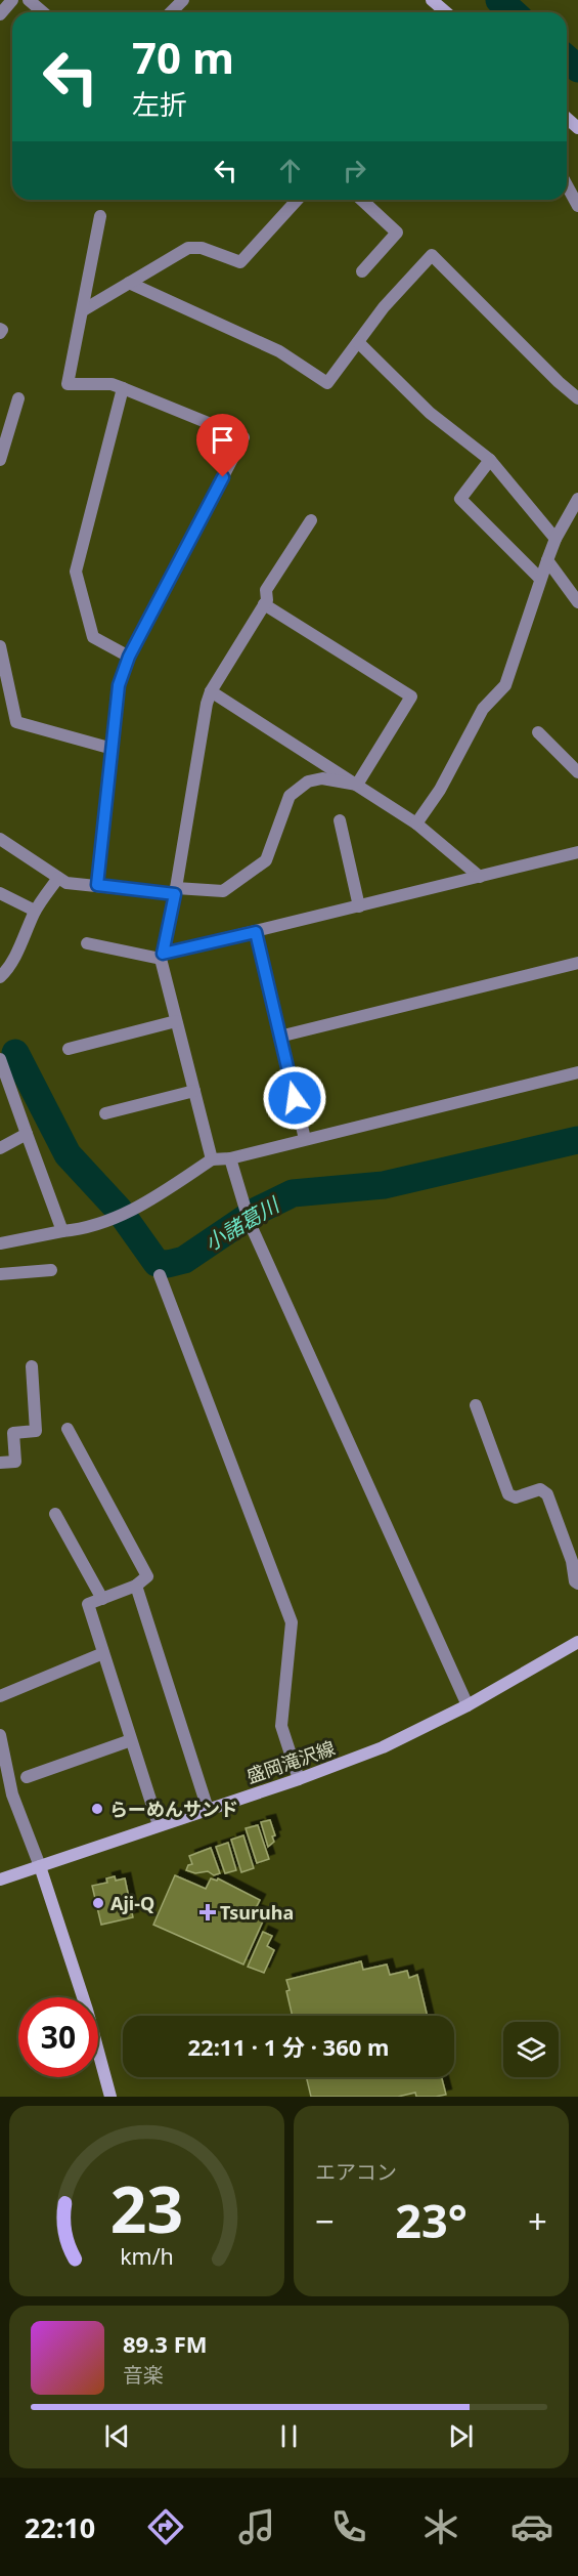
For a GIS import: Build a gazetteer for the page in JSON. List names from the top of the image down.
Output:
{
  "streets": {
    "main road": ["盛岡滝沢線"]
  },
  "water": ["小諸葛川"],
  "places": {
    "other": ["らーめんサンド", "Aji-Q"],
    "health": ["Tsuruha"]
  },
  "page": {
    "turn": ["70 m", "左折"],
    "limit": "30",
    "trip": "22:11 · 1 分 · 360 m",
    "tile": "エアコン",
    "heat": ["−", "23°", "+"],
    "song": ["89.3 FM", "音楽"],
    "tabs": "22:10",
    "gauge": ["23", "km/h"]
  }
}
